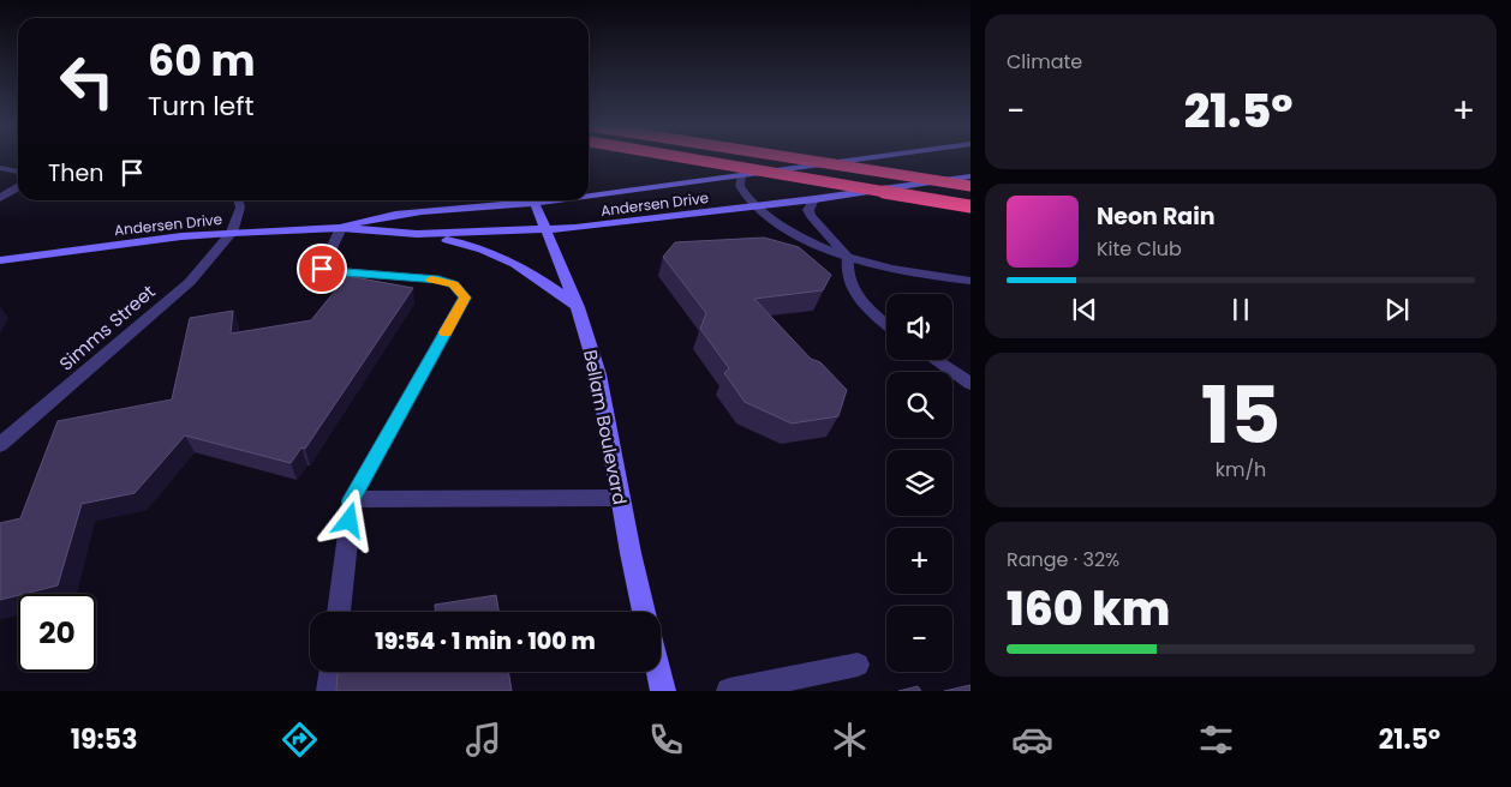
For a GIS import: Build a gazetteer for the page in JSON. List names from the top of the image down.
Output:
{
  "streets": {
    "main road": ["Andersen Drive", "Bellam Boulevard"],
    "street": ["Simms Street"]
  },
  "crossings": [
    ["Andersen Drive", "Simms Street"],
    ["Andersen Drive", "Bellam Boulevard"]
  ],
  "page": {
    "tile": [
      "Climate",
      ["15", "km/h"],
      ["Range · 32%", "160 km"]
    ],
    "turn": ["60 m", "Turn left"],
    "heat": ["−", "21.5°", "+"],
    "then": "Then",
    "song": ["Neon Rain", "Kite Club"],
    "map_buttons": ["+", "−"],
    "limit": "20",
    "trip": "19:54 · 1 min · 100 m",
    "tabs": ["19:53", "21.5°"]
  }
}
